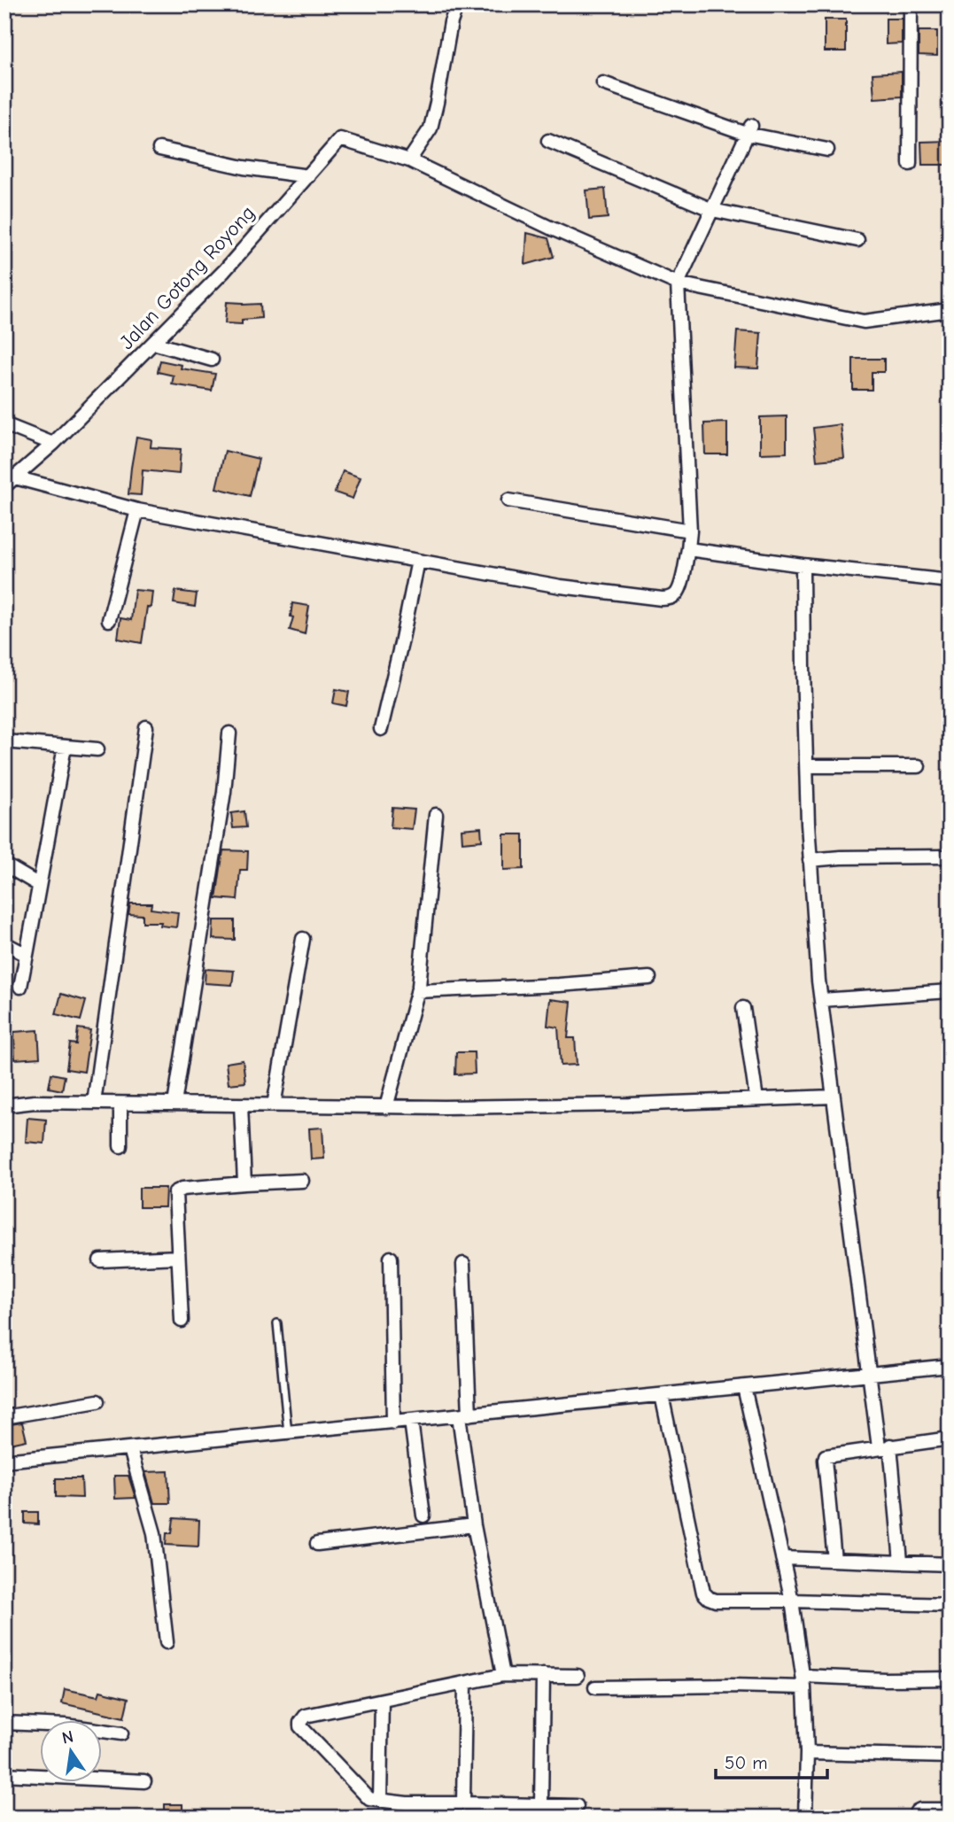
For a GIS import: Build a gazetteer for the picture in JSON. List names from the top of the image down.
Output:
{
  "streets": {
    "street": ["Jalan Gotong Royong"]
  },
  "scale_bar": "50 m",
  "north": "top"
}
